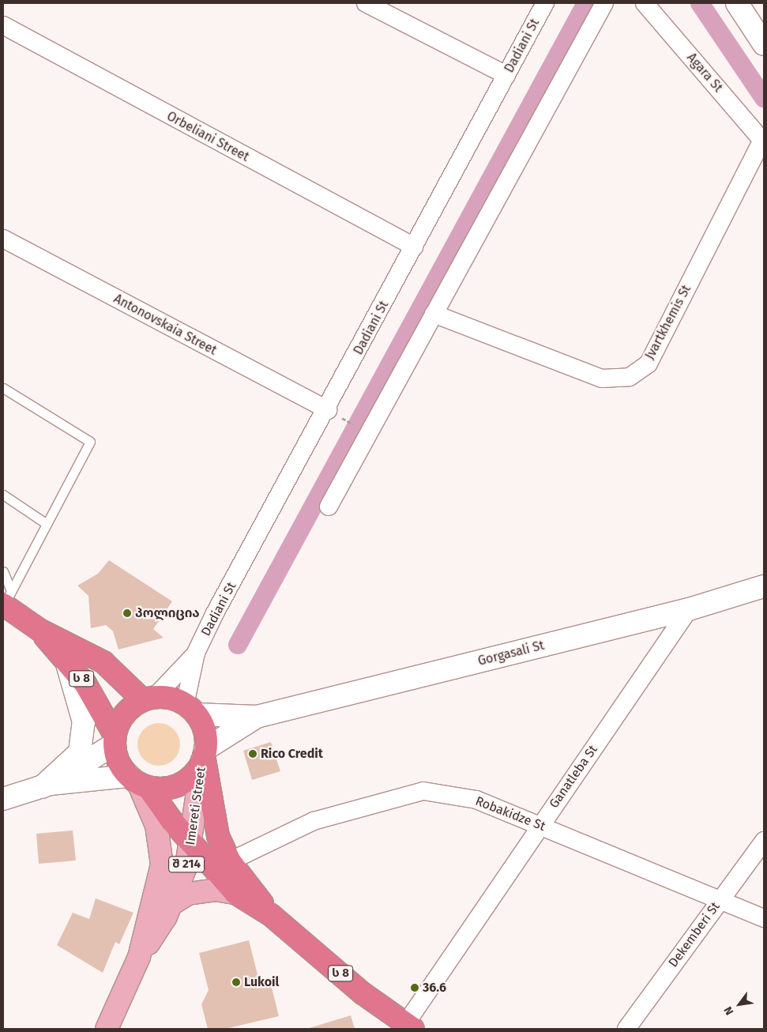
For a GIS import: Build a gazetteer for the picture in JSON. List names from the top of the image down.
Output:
{
  "streets": {
    "highway": ["ს 8"],
    "main road": ["Imereti Street", "შ 214"],
    "street": [
      "Dadiani St",
      "Agara St",
      "Orbeliani Street",
      "Jvartkhemis St",
      "Antonovskaia Street",
      "Gorgasali St",
      "Ganatleba St",
      "Robakidze St",
      "Dekemberi St"
    ]
  },
  "crossings": [
    ["Dadiani St", "Orbeliani Street"],
    ["Dadiani St", "Antonovskaia Street"],
    ["Dadiani St", "Gorgasali St"],
    ["Dadiani St", "ს 8"],
    ["Dadiani St", "Imereti Street"],
    ["Agara St", "Jvartkhemis St"],
    ["Gorgasali St", "ს 8"],
    ["Gorgasali St", "Ganatleba St"],
    ["Gorgasali St", "Imereti Street"],
    ["ს 8", "Ganatleba St"],
    ["ს 8", "Imereti Street"],
    ["ს 8", "Robakidze St"],
    ["Ganatleba St", "Robakidze St"],
    ["Robakidze St", "Dekemberi St"]
  ],
  "places": [
    "პოლიცია",
    "Rico Credit",
    "Lukoil",
    "36.6"
  ],
  "north": "bottom left"
}
